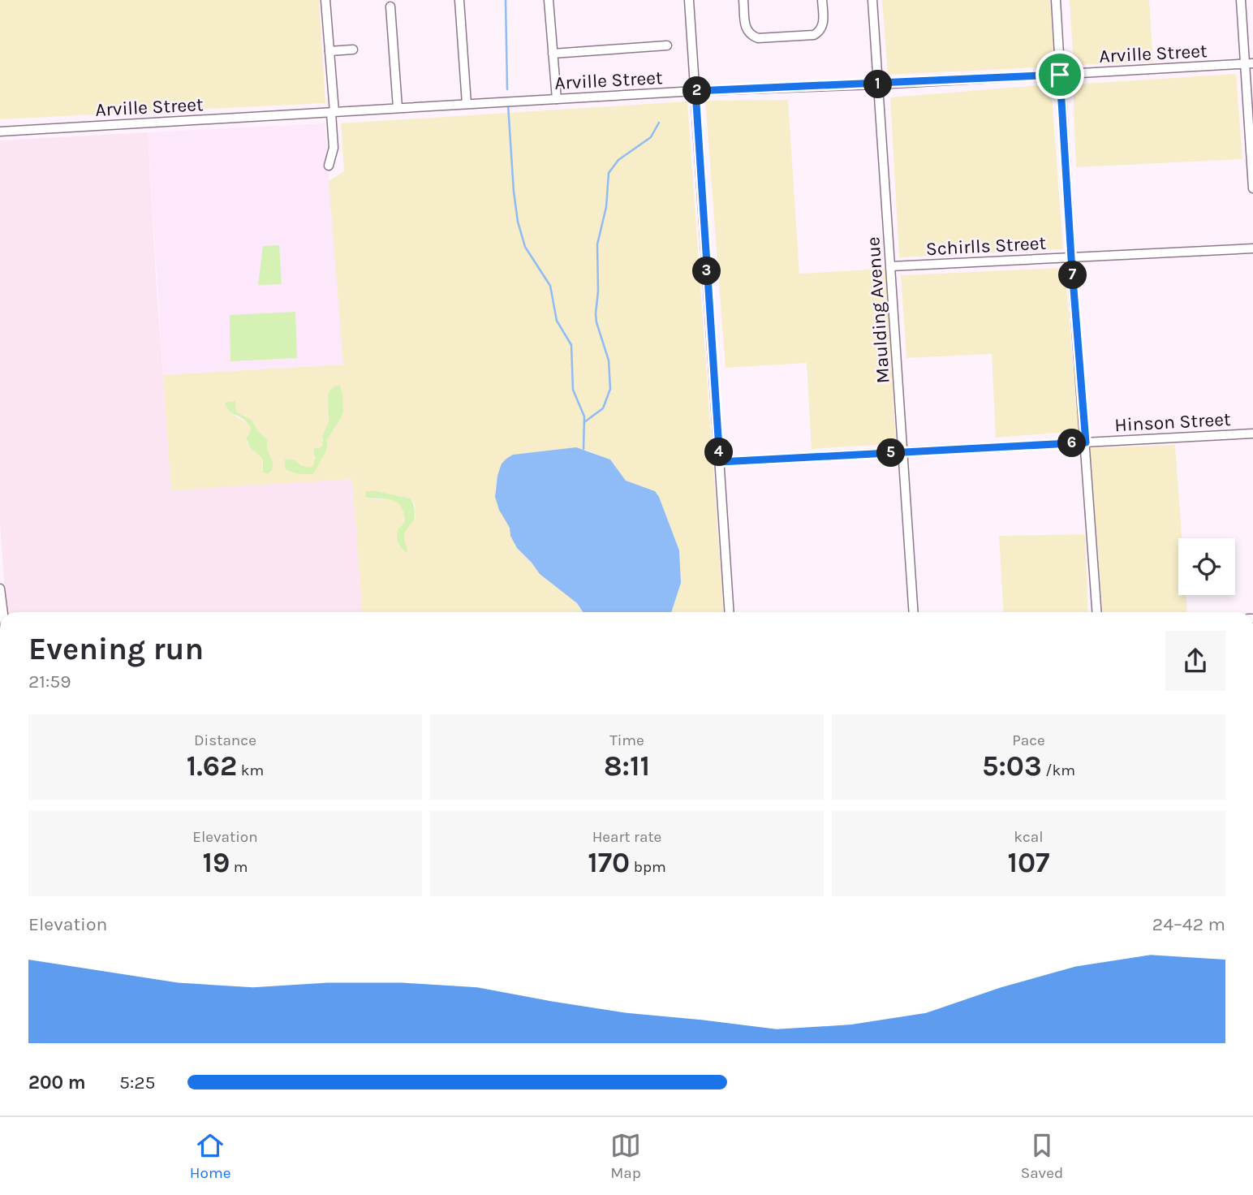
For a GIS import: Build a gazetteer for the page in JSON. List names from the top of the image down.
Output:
{
  "streets": {
    "street": [
      "Arville Street",
      "Schirlls Street",
      "Maulding Avenue",
      "Hinson Street"
    ]
  },
  "crossings": [
    ["Arville Street", "Maulding Avenue"],
    ["Schirlls Street", "Maulding Avenue"],
    ["Maulding Avenue", "Hinson Street"]
  ],
  "page": {
    "pins": [
      "1",
      "2",
      "3",
      "7",
      "6",
      "4",
      "5"
    ],
    "heading": ["Evening run", "21:59"],
    "stats": [
      ["Distance", "1.62 km"],
      ["Time", "8:11"],
      ["Pace", "5:03 /km"],
      ["Elevation", "19 m"],
      ["Heart rate", "170 bpm"],
      ["kcal", "107"]
    ],
    "chart": ["Elevation", "24–42 m"],
    "list": [
      {
        "name": "200 m",
        "note": "5:25"
      }
    ],
    "tabs": ["Home", "Map", "Saved"]
  }
}
